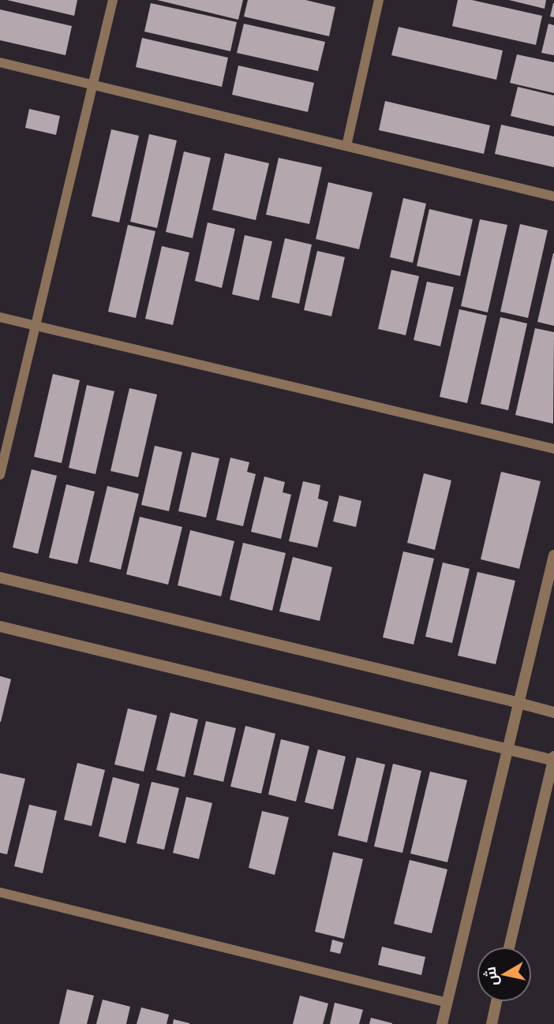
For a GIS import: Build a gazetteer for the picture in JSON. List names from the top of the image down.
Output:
{
  "north": "left"
}
